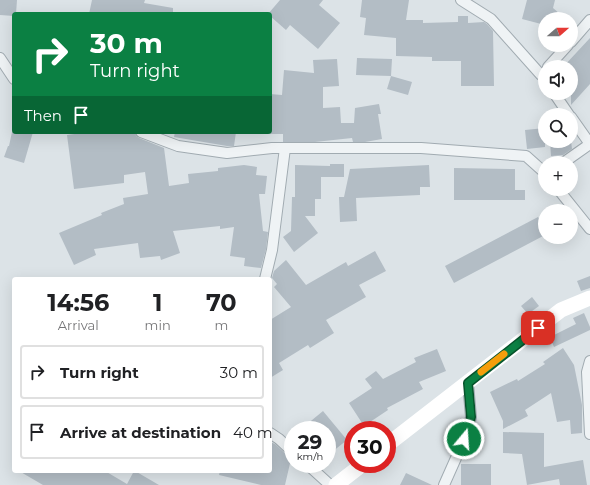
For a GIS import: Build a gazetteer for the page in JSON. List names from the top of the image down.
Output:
{
  "north": "right",
  "page": {
    "map_buttons": ["+", "−"],
    "turn": ["30 m", "Turn right"],
    "then": "Then",
    "eta": [
      "14:56",
      "Arrival",
      "1",
      "min",
      "70",
      "m"
    ],
    "list": [
      {
        "name": "Turn right",
        "value": "30 m"
      },
      {
        "name": "Arrive at destination",
        "value": "40 m"
      }
    ],
    "speed": "29 km/h",
    "limit": "30"
  }
}
